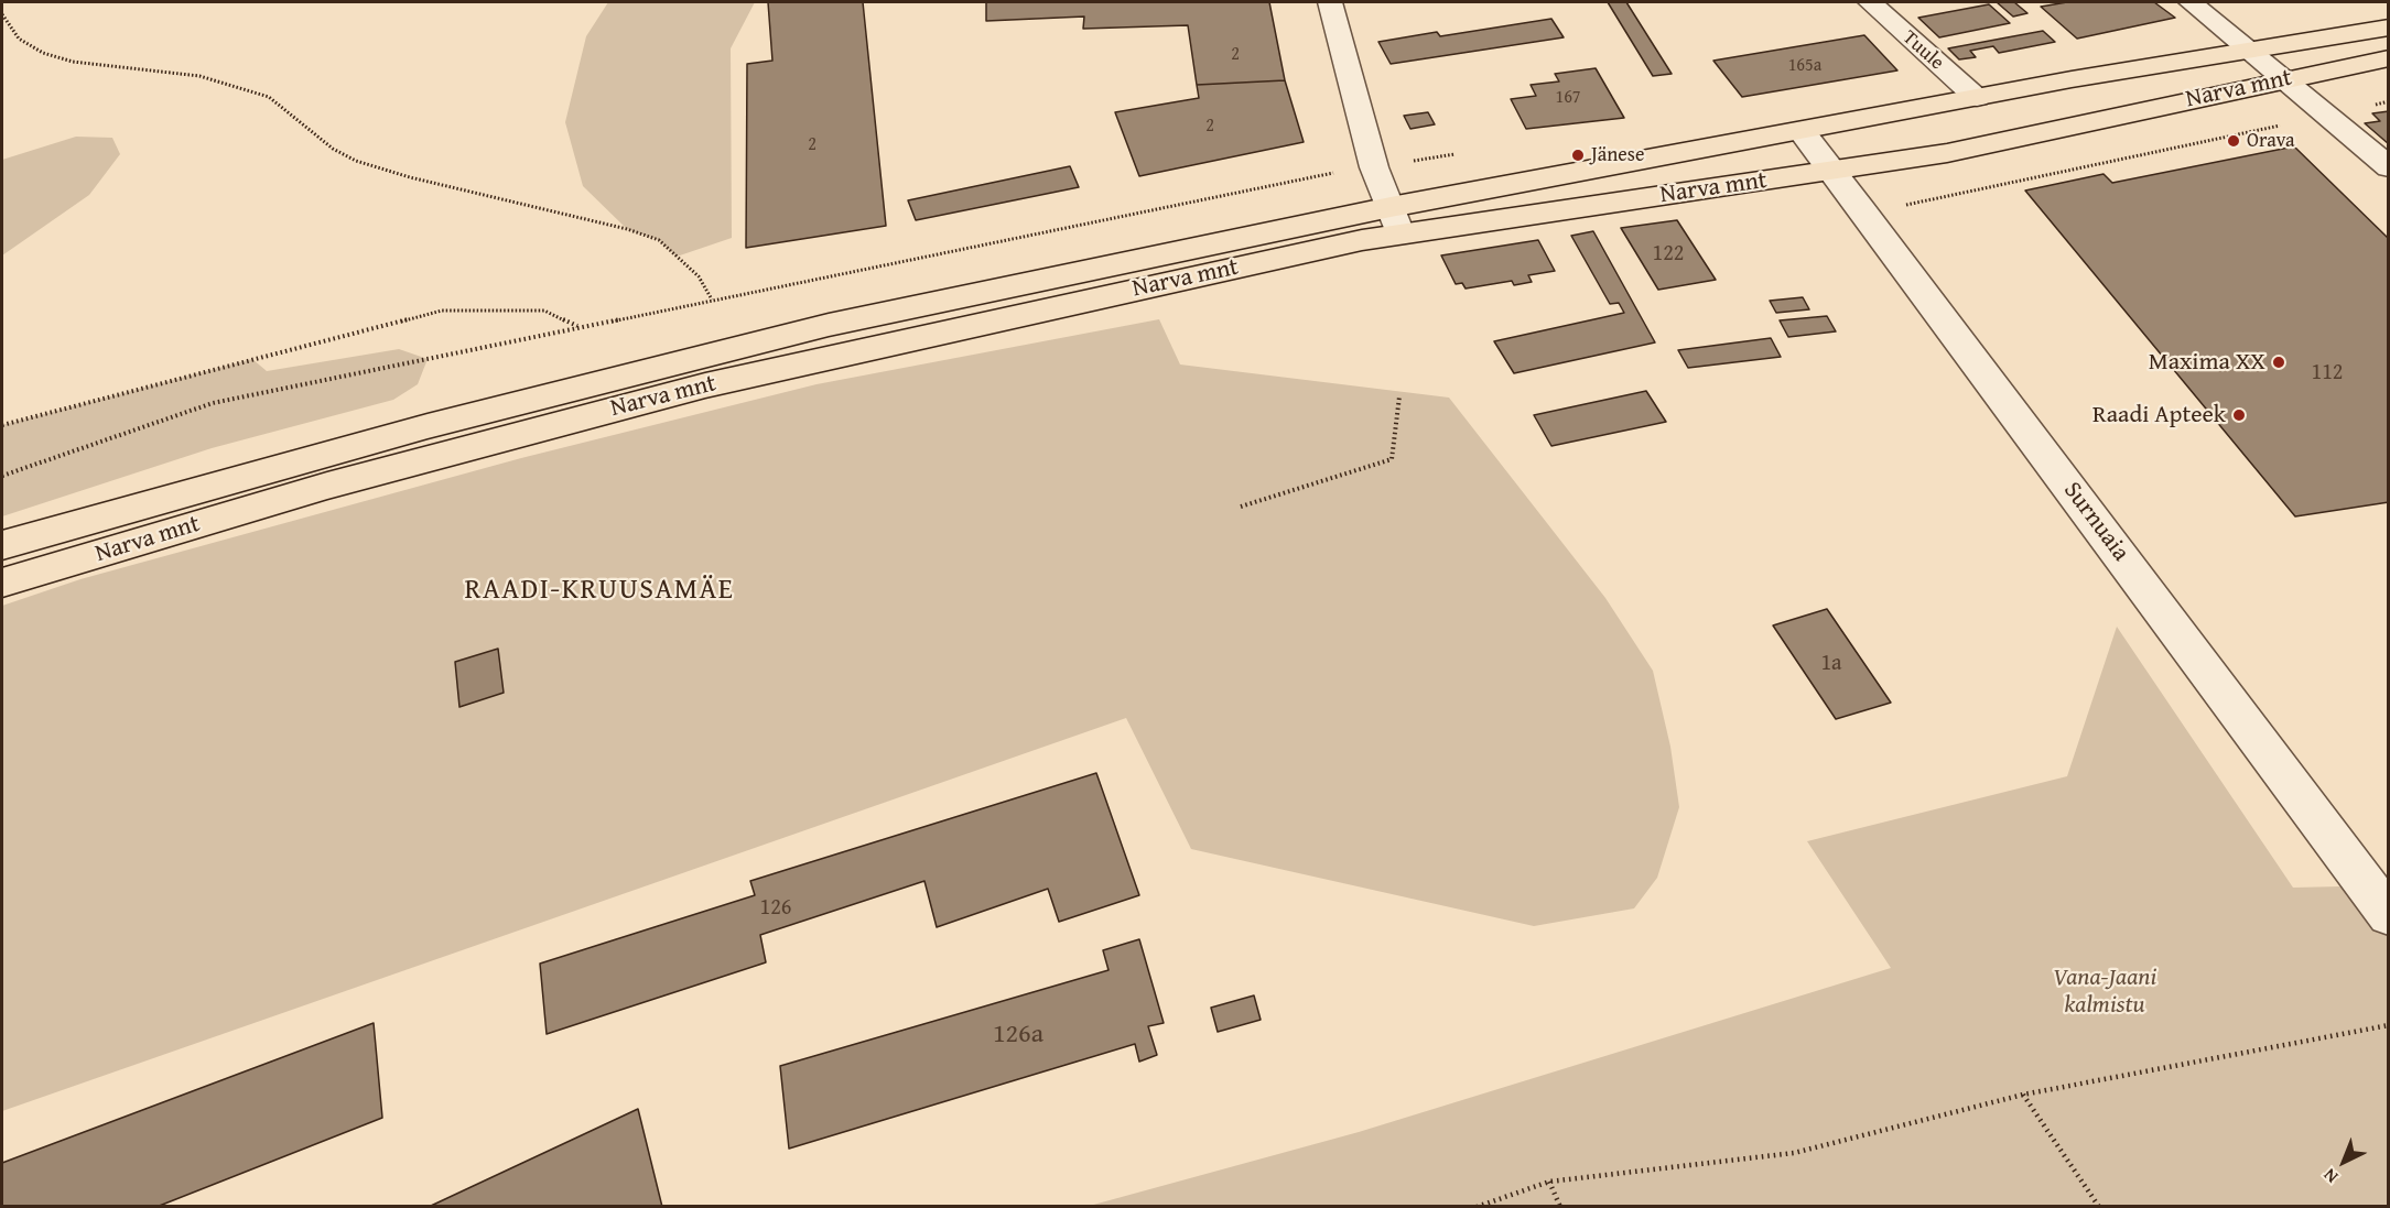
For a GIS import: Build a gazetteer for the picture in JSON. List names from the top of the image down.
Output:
{
  "streets": {
    "main road": ["Narva mnt"],
    "street": ["Tuule", "Surnuaia"]
  },
  "crossings": [
    ["Tuule", "Narva mnt"],
    ["Narva mnt", "Surnuaia"]
  ],
  "districts": ["RAADI-KRUUSAMÄE"],
  "parks": ["Vana-Jaani kalmistu"],
  "places": [
    "Orava",
    "Jänese",
    "Maxima XX",
    "Raadi Apteek"
  ],
  "house_numbers": [
    "2",
    "165a",
    "167",
    "2",
    "2",
    "122",
    "112",
    "1a",
    "126",
    "126a"
  ],
  "north": "bottom left"
}
